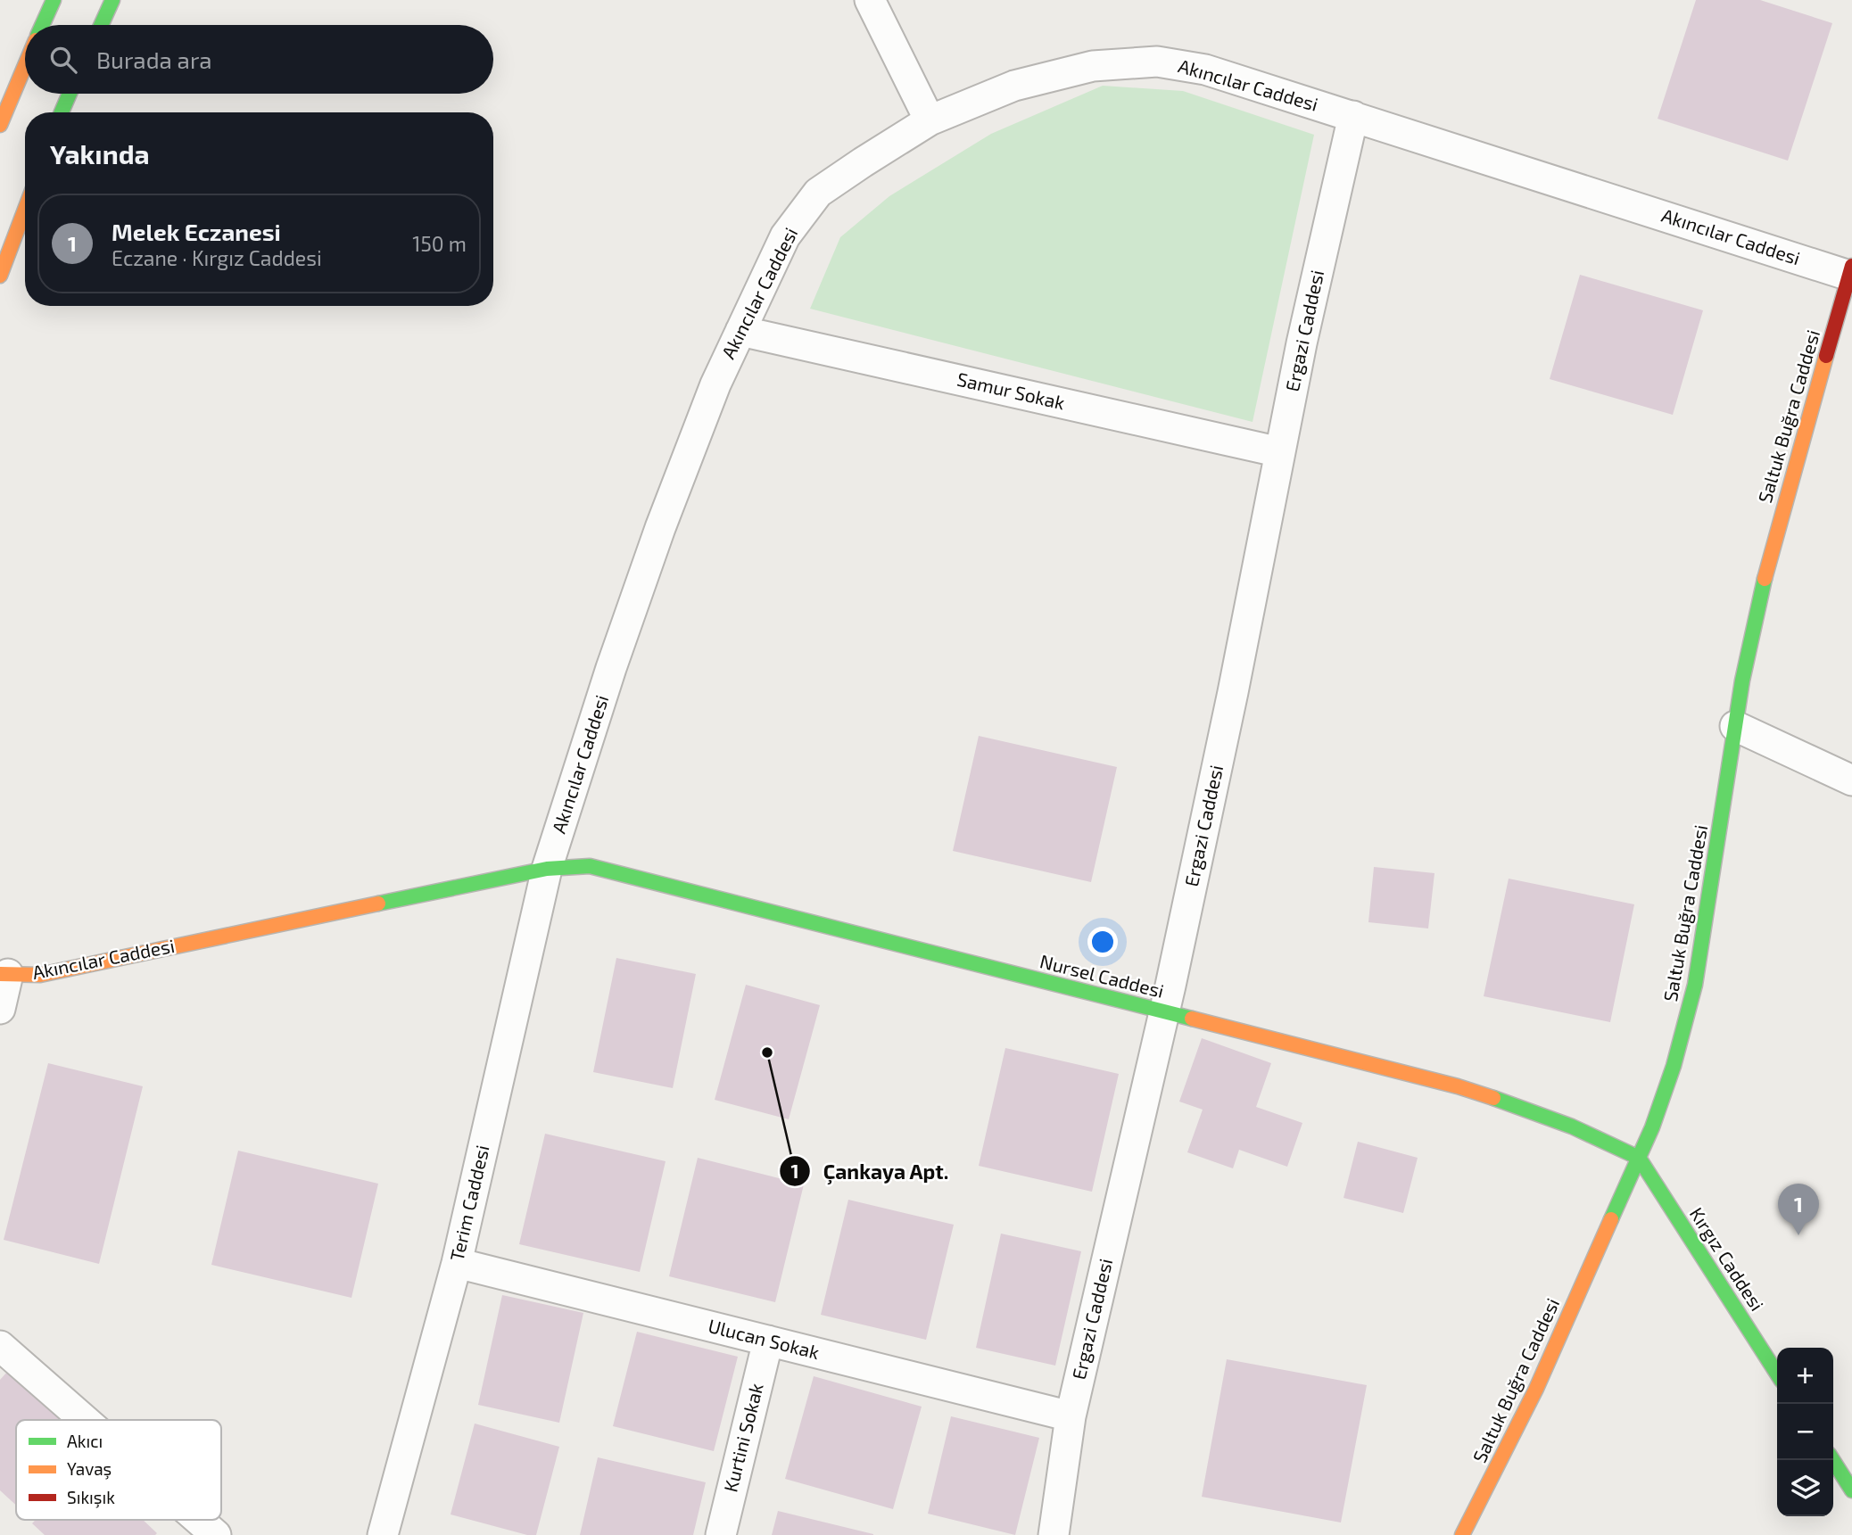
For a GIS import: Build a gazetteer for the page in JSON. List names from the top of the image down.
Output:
{
  "streets": {
    "street": [
      "Akıncılar Caddesi",
      "Ergazi Caddesi",
      "Samur Sokak",
      "Saltuk Buğra Caddesi",
      "Nursel Caddesi",
      "Terim Caddesi",
      "Kırgız Caddesi",
      "Ulucan Sokak",
      "Kurtini Sokak"
    ]
  },
  "crossings": [
    ["Akıncılar Caddesi", "Ergazi Caddesi"],
    ["Akıncılar Caddesi", "Samur Sokak"],
    ["Akıncılar Caddesi", "Saltuk Buğra Caddesi"],
    ["Akıncılar Caddesi", "Nursel Caddesi"],
    ["Akıncılar Caddesi", "Terim Caddesi"],
    ["Ergazi Caddesi", "Samur Sokak"],
    ["Ergazi Caddesi", "Nursel Caddesi"],
    ["Ergazi Caddesi", "Ulucan Sokak"],
    ["Saltuk Buğra Caddesi", "Nursel Caddesi"],
    ["Saltuk Buğra Caddesi", "Kırgız Caddesi"],
    ["Nursel Caddesi", "Terim Caddesi"],
    ["Nursel Caddesi", "Kırgız Caddesi"],
    ["Terim Caddesi", "Ulucan Sokak"],
    ["Ulucan Sokak", "Kurtini Sokak"]
  ],
  "places": ["Çankaya Apt."],
  "legend": ["Akıcı", "Yavaş", "Sıkışık"],
  "page": {
    "search": "Burada ara",
    "heading": "Yakında",
    "list": [
      {
        "mark": "1",
        "name": "Melek Eczanesi",
        "note": "Eczane · Kırgız Caddesi",
        "value": "150 m"
      }
    ],
    "pins": "1",
    "map_buttons": ["+", "−"]
  }
}
